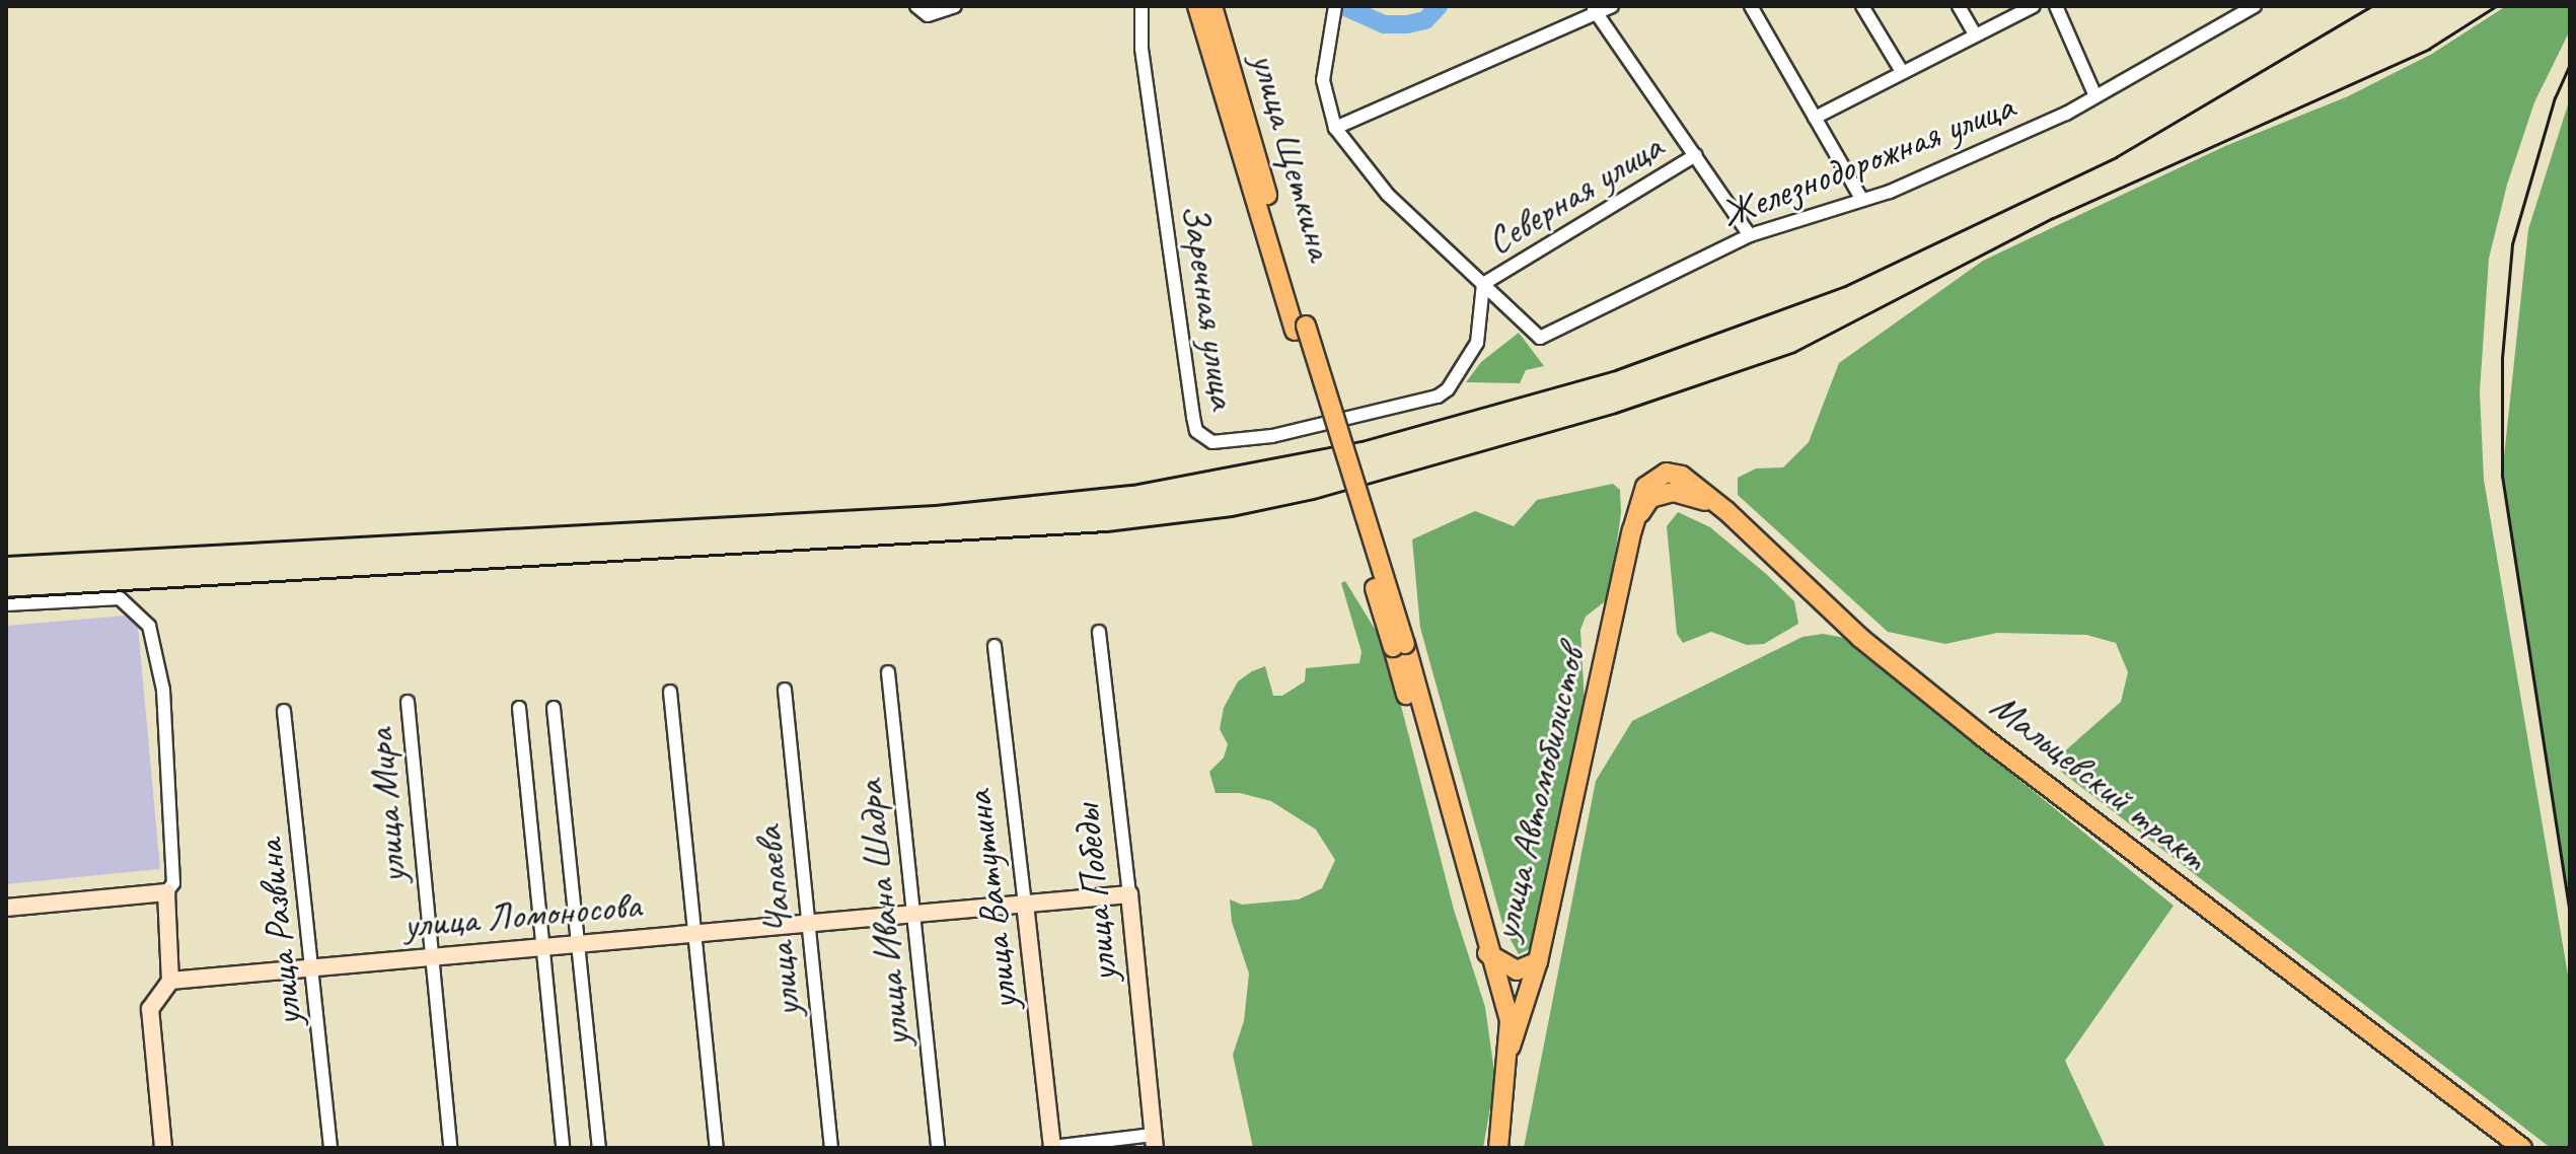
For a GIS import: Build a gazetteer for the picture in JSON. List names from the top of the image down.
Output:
{
  "streets": {
    "main road": ["улица Щеткина", "Мальцевский тракт", "улица Автомобилистов"],
    "street": [
      "Железнодорожная улица",
      "Северная улица",
      "Заречная улица",
      "улица Мира",
      "улица Победы",
      "улица Ватутина",
      "улица Ивана Шадра",
      "улица Ломоносова",
      "улица Чапаева",
      "улица Развина"
    ]
  },
  "crossings": [
    ["Железнодорожная улица", "Северная улица"],
    ["Железнодорожная улица", "Заречная улица"],
    ["Северная улица", "Заречная улица"],
    ["Мальцевский тракт", "улица Автомобилистов"],
    ["улица Мира", "улица Ломоносова"],
    ["улица Победы", "улица Ломоносова"],
    ["улица Ватутина", "улица Ломоносова"],
    ["улица Ивана Шадра", "улица Ломоносова"],
    ["улица Ломоносова", "улица Чапаева"],
    ["улица Ломоносова", "улица Развина"]
  ]
}
